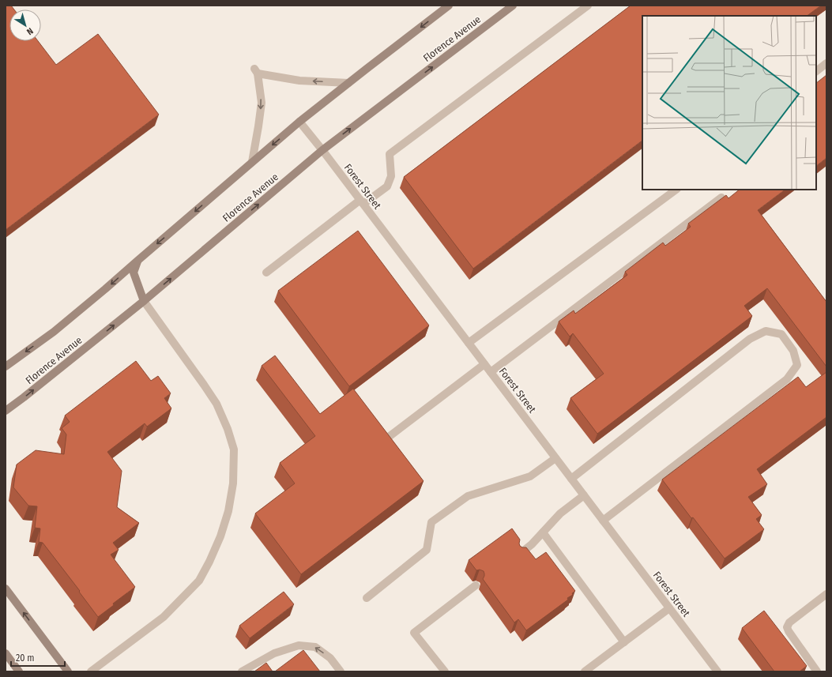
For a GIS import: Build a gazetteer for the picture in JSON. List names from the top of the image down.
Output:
{
  "streets": {
    "main road": ["Florence Avenue"],
    "street": ["Forest Street"]
  },
  "crossings": [
    ["Florence Avenue", "Forest Street"]
  ],
  "scale_bar": "20 m",
  "north": "bottom right"
}
